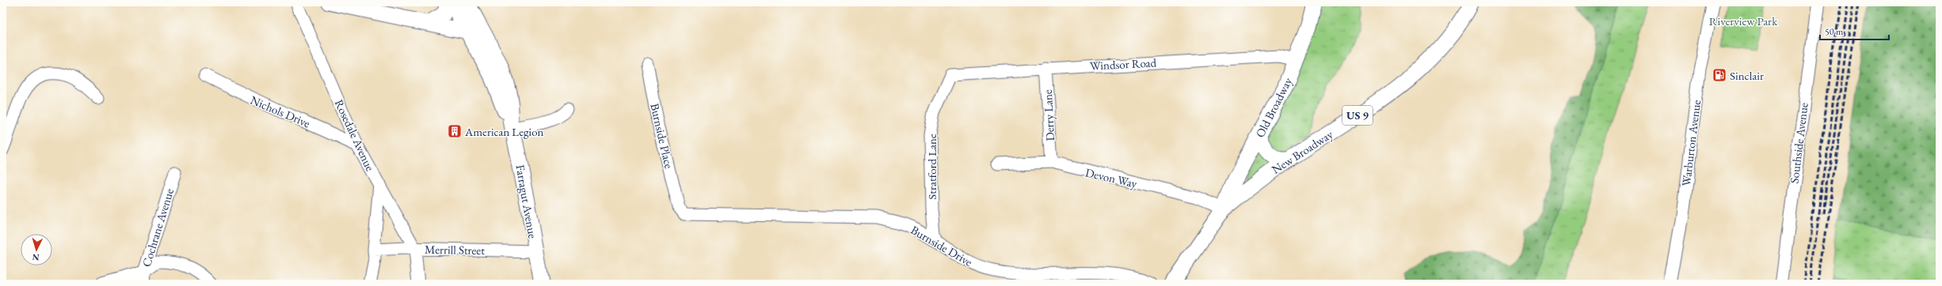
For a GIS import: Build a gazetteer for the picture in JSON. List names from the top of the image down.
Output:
{
  "streets": {
    "main road": [
      "Old Broadway",
      "US 9",
      "New Broadway",
      "Farragut Avenue"
    ],
    "street": [
      "Windsor Road",
      "Nichols Drive",
      "Derry Lane",
      "Rosedale Avenue",
      "Burnside Place",
      "Warburton Avenue",
      "Southside Avenue",
      "Stratford Lane",
      "Devon Way",
      "Cochrane Avenue",
      "Burnside Drive",
      "Merrill Street"
    ]
  },
  "crossings": [
    ["Windsor Road", "Old Broadway"],
    ["Windsor Road", "Derry Lane"],
    ["Windsor Road", "Stratford Lane"],
    ["Old Broadway", "US 9"],
    ["Old Broadway", "New Broadway"],
    ["Old Broadway", "Devon Way"],
    ["Nichols Drive", "Rosedale Avenue"],
    ["Derry Lane", "Devon Way"],
    ["US 9", "New Broadway"],
    ["US 9", "Devon Way"],
    ["Rosedale Avenue", "Merrill Street"],
    ["Burnside Place", "Burnside Drive"],
    ["New Broadway", "Devon Way"],
    ["Stratford Lane", "Burnside Drive"],
    ["Farragut Avenue", "Merrill Street"]
  ],
  "parks": ["Riverview Park"],
  "places": {
    "fuel station": ["Sinclair"],
    "building": ["American Legion"]
  },
  "scale_bar": "50 m",
  "north": "bottom"
}
